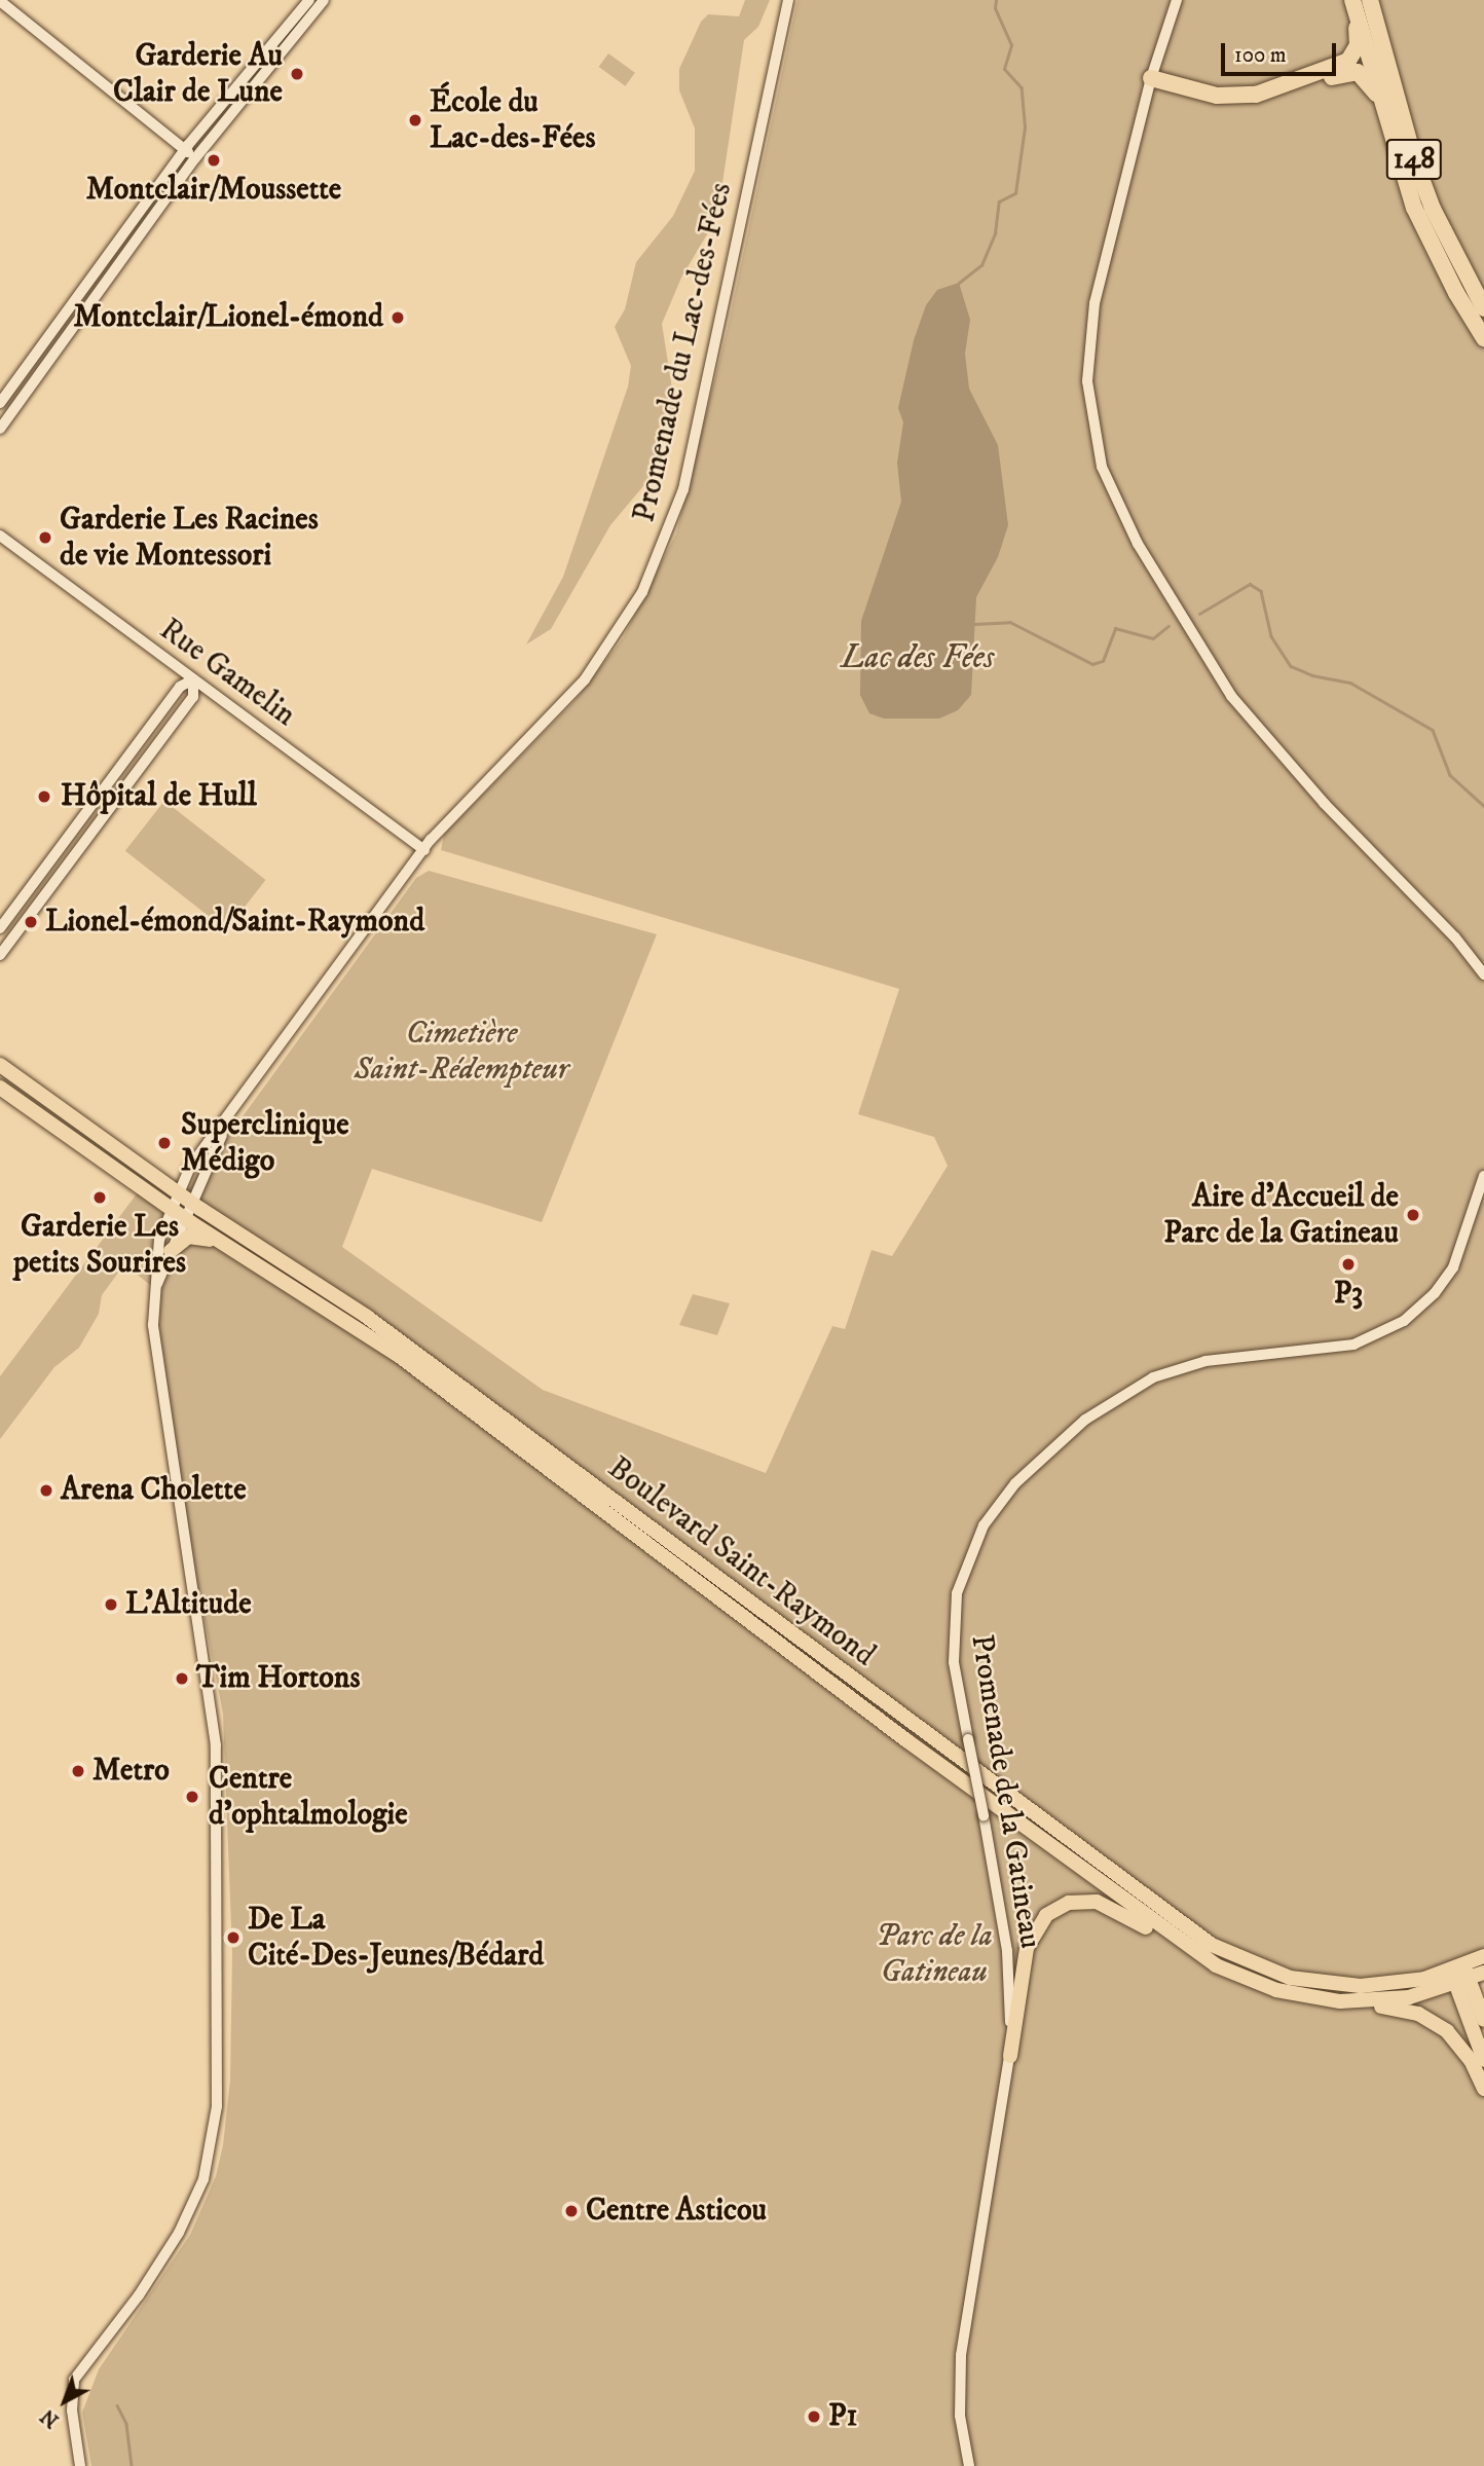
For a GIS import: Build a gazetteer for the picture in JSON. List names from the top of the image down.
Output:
{
  "streets": {
    "highway": ["148"],
    "main road": ["Boulevard Saint-Raymond"],
    "street": ["Promenade du Lac-des-Fées", "Rue Gamelin", "Promenade de la Gatineau"]
  },
  "crossings": [
    ["Promenade du Lac-des-Fées", "Rue Gamelin"]
  ],
  "water": ["Lac des Fées"],
  "parks": ["Cimetière Saint-Rédempteur", "Parc de la Gatineau"],
  "places": [
    "Garderie Au Clair de Lune",
    "École du Lac-des-Fées",
    "Montclair/Moussette",
    "Montclair/Lionel-émond",
    "Garderie Les Racines de vie Montessori",
    "Hôpital de Hull",
    "Lionel-émond/Saint-Raymond",
    "Superclinique Médigo",
    "Garderie Les petits Sourires",
    "Aire d'Accueil de Parc de la Gatineau",
    "P3",
    "Arena Cholette",
    "L'Altitude",
    "Tim Hortons",
    "Metro",
    "Centre d'ophtalmologie",
    "De La Cité-Des-Jeunes/Bédard",
    "Centre Asticou",
    "P1"
  ],
  "scale_bar": "100 m",
  "north": "bottom left"
}
